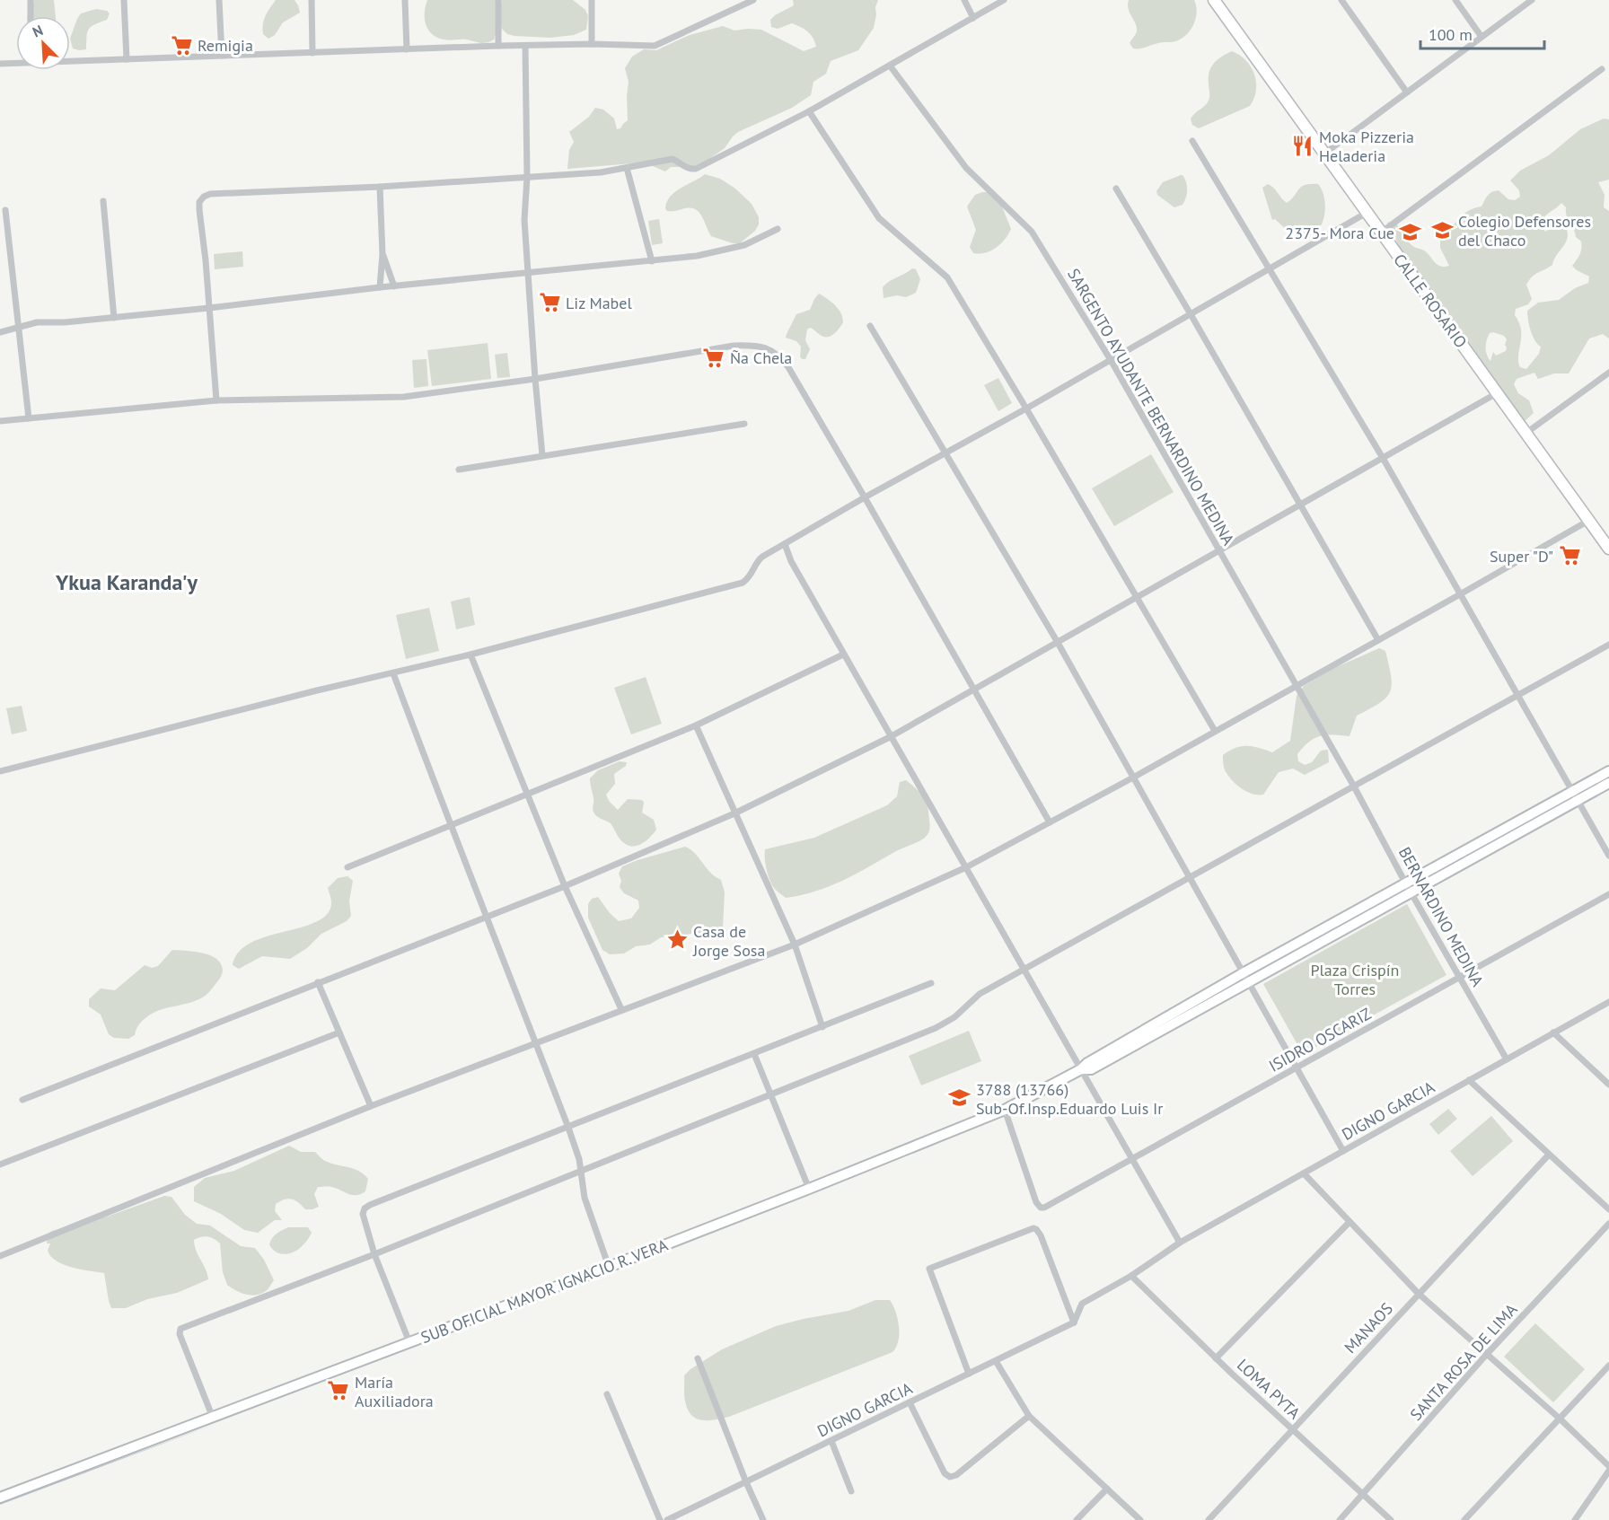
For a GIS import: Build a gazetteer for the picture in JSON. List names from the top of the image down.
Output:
{
  "streets": {
    "main road": ["CALLE ROSARIO"],
    "street": [
      "SARGENTO AYUDANTE BERNARDINO MEDINA",
      "BERNARDINO MEDINA",
      "ISIDRO OSCARIZ",
      "DIGNO GARCIA",
      "SUB OFICIAL MAYOR IGNACIO R. VERA",
      "MANAOS",
      "SANTA ROSA DE LIMA",
      "LOMA PYTA"
    ]
  },
  "crossings": [
    ["SARGENTO AYUDANTE BERNARDINO MEDINA", "BERNARDINO MEDINA"],
    ["BERNARDINO MEDINA", "ISIDRO OSCARIZ"],
    ["BERNARDINO MEDINA", "DIGNO GARCIA"],
    ["ISIDRO OSCARIZ", "SUB OFICIAL MAYOR IGNACIO R. VERA"],
    ["DIGNO GARCIA", "LOMA PYTA"],
    ["MANAOS", "LOMA PYTA"],
    ["SANTA ROSA DE LIMA", "LOMA PYTA"]
  ],
  "districts": ["Ykua Karanda'y"],
  "parks": ["Plaza Crispín Torres"],
  "places": {
    "supermarket": [
      "Remigia",
      "Liz Mabel",
      "Ña Chela",
      "Super \"D\"",
      "María Auxiliadora"
    ],
    "restaurant": ["Moka Pizzeria Heladeria"],
    "school or university": ["Colegio Defensores del Chaco", "2375- Mora Cue", "3788 (13766) Sub-Of.Insp.Eduardo Luis Ir"],
    "place": ["Casa de Jorge Sosa"]
  },
  "scale_bar": "100 m",
  "north": "top left"
}
